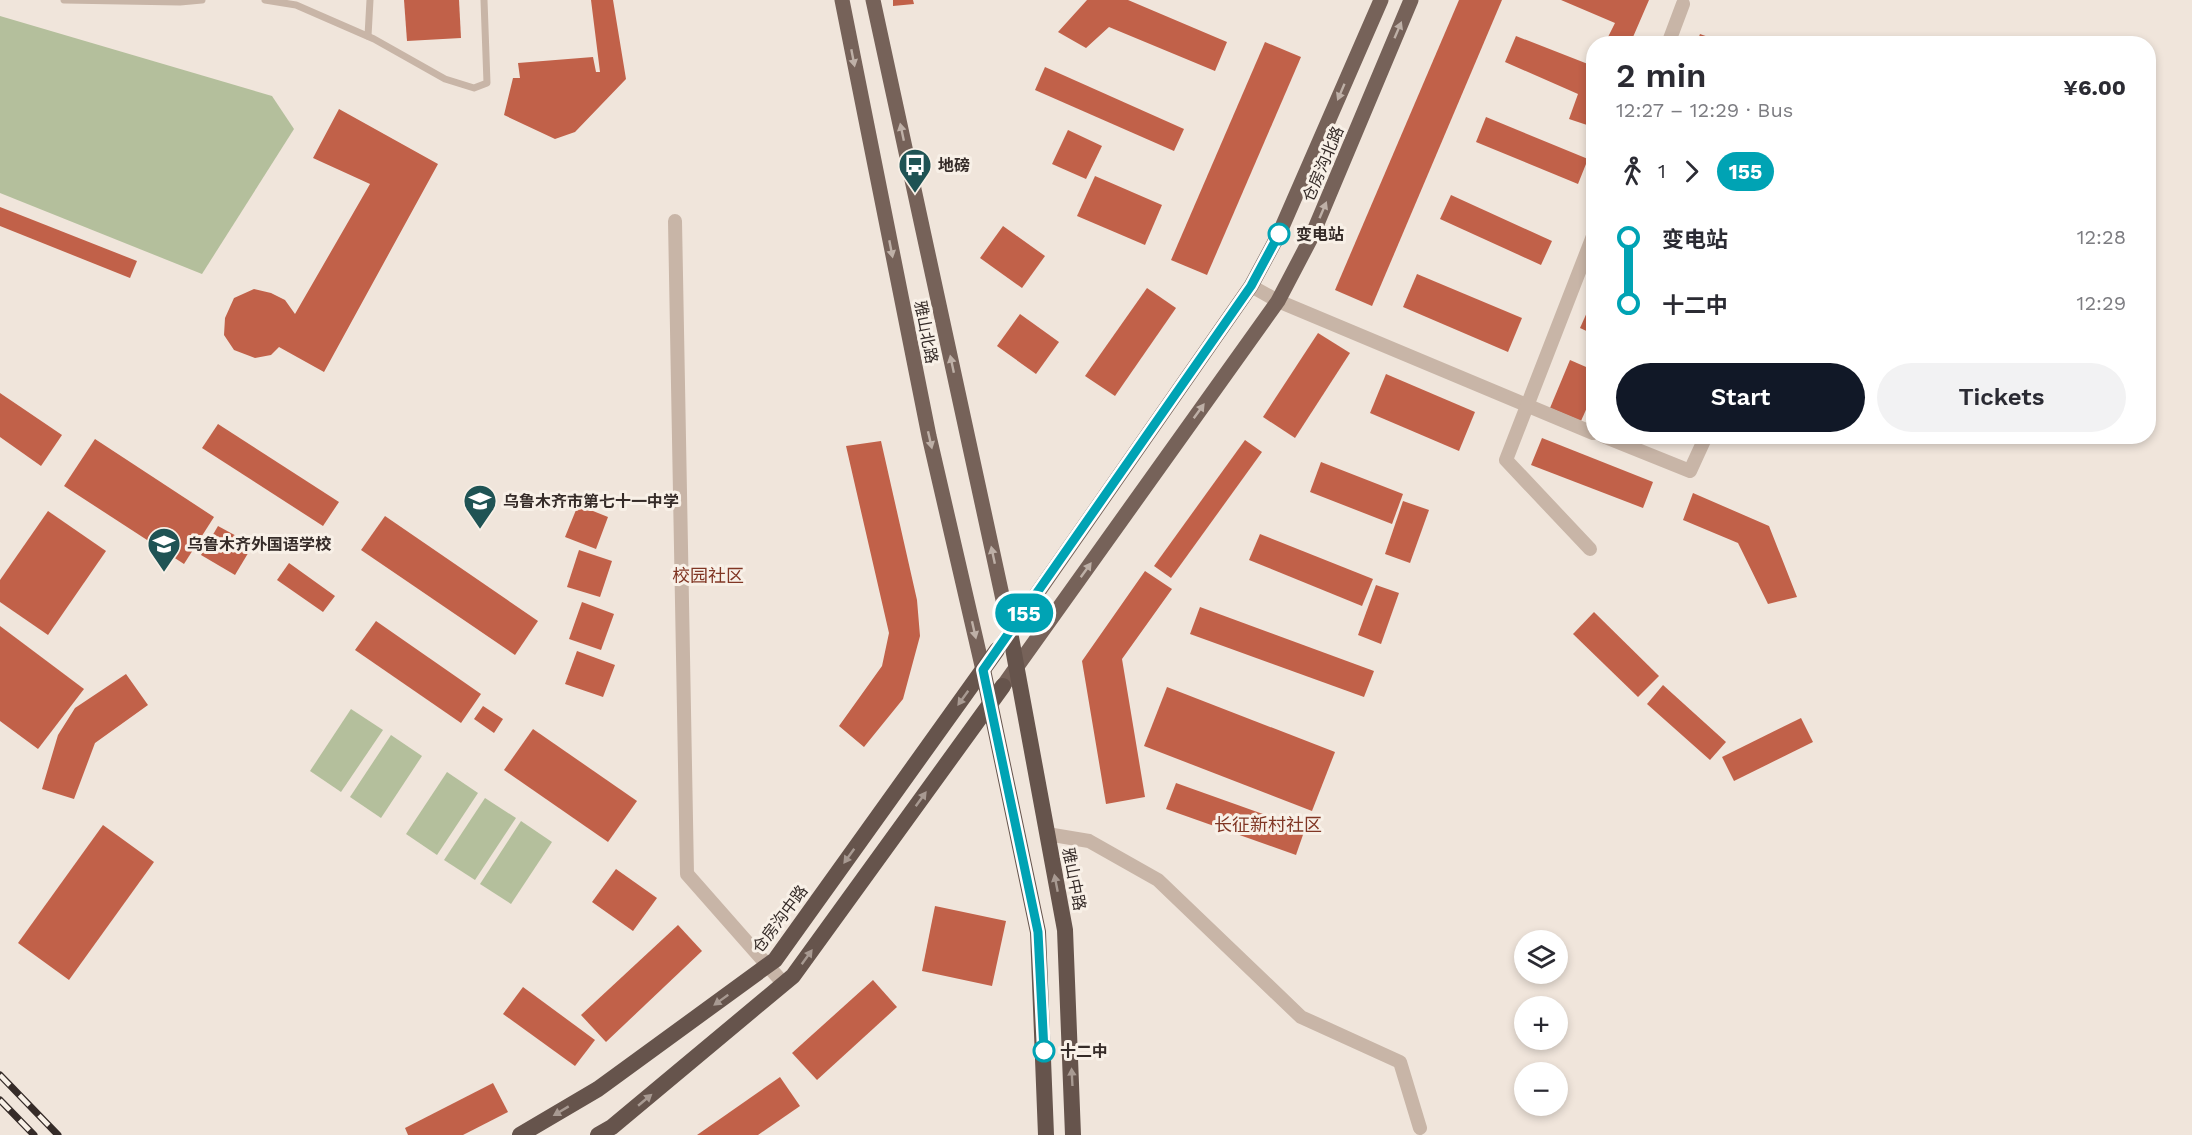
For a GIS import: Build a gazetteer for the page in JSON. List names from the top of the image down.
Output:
{
  "streets": {
    "highway": ["雅山中路", "仓房沟中路"],
    "main road": ["仓房沟北路", "雅山北路"]
  },
  "crossings": [
    ["仓房沟北路", "雅山北路"],
    ["仓房沟北路", "雅山中路"],
    ["仓房沟北路", "仓房沟中路"],
    ["雅山北路", "雅山中路"],
    ["雅山北路", "仓房沟中路"]
  ],
  "districts": ["校园社区", "长征新村社区"],
  "places": {
    "bus stop": ["地磅"],
    "other": ["变电站", "十二中"],
    "school or university": ["乌鲁木齐市第七十一中学", "乌鲁木齐外国语学校"]
  },
  "lines": ["bus line 155"],
  "page": {
    "on_map": "155",
    "heading": ["2 min", "12:27 – 12:29 · Bus", "¥6.00"],
    "legs": ["1", "155"],
    "list": [
      {
        "name": "变电站",
        "value": "12:28"
      },
      {
        "name": "十二中",
        "value": "12:29"
      }
    ],
    "buttons": ["Start", "Tickets"],
    "map_buttons": ["+", "−"]
  }
}
